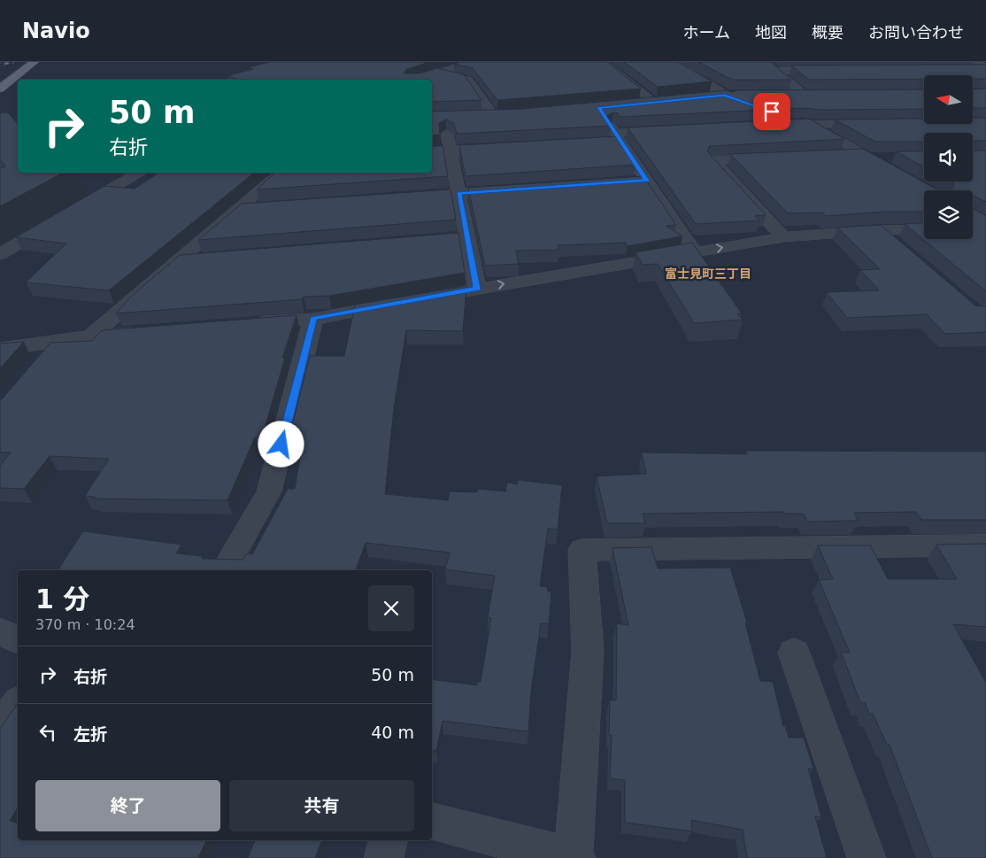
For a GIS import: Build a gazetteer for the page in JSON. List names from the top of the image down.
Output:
{
  "districts": ["富士見町三丁目"],
  "north": "left",
  "page": {
    "header": "Navio",
    "nav": [
      "ホーム",
      "地図",
      "概要",
      "お問い合わせ"
    ],
    "turn": ["50 m", "右折"],
    "heading": ["1 分", "370 m · 10:24"],
    "list": [
      {
        "name": "右折",
        "value": "50 m"
      },
      {
        "name": "左折",
        "value": "40 m"
      }
    ],
    "buttons": ["終了", "共有"]
  }
}
